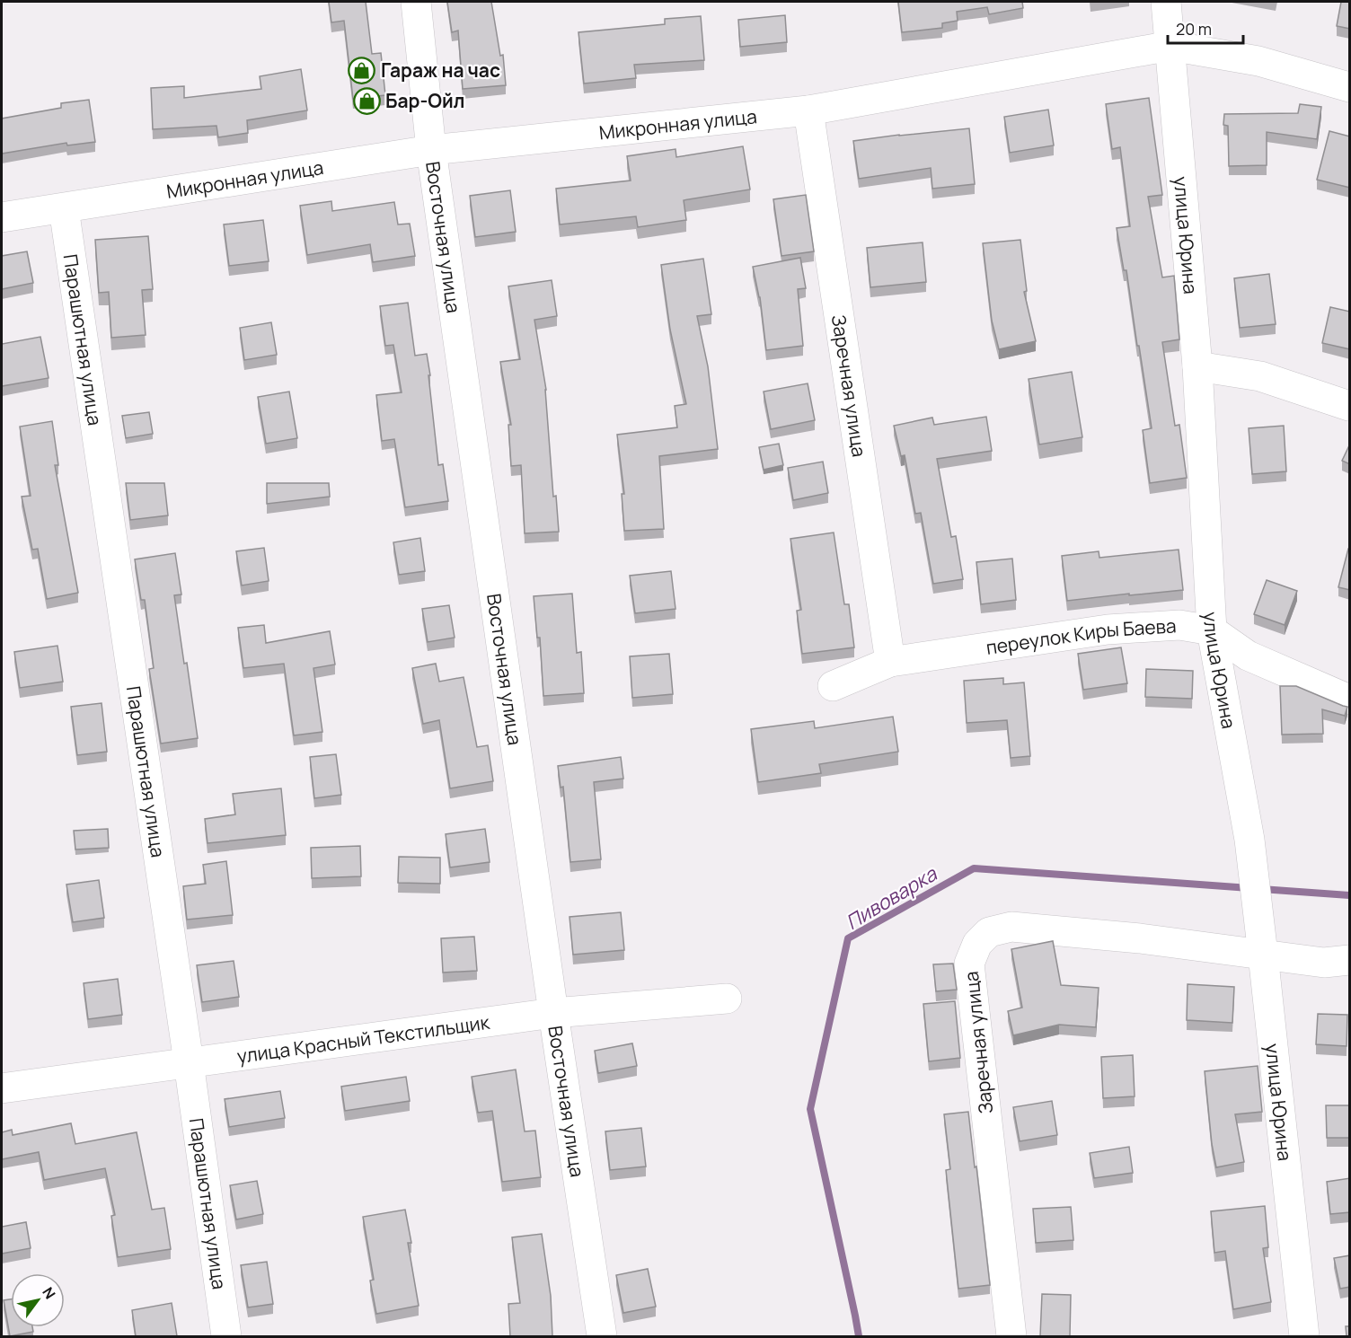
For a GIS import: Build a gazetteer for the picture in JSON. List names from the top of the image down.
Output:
{
  "streets": {
    "street": [
      "Микронная улица",
      "улица Юрина",
      "Восточная улица",
      "Парашютная улица",
      "Заречная улица",
      "переулок Киры Баева",
      "улица Красный Текстильщик"
    ]
  },
  "crossings": [
    ["Микронная улица", "улица Юрина"],
    ["Микронная улица", "Восточная улица"],
    ["Микронная улица", "Парашютная улица"],
    ["Микронная улица", "Заречная улица"],
    ["улица Юрина", "Заречная улица"],
    ["улица Юрина", "переулок Киры Баева"],
    ["Восточная улица", "улица Красный Текстильщик"],
    ["Парашютная улица", "улица Красный Текстильщик"],
    ["Заречная улица", "переулок Киры Баева"]
  ],
  "water": ["Пивоварка"],
  "places": {
    "shop": ["Гараж на час", "Бар-Ойл"]
  },
  "scale_bar": "20 m",
  "north": "top right"
}
